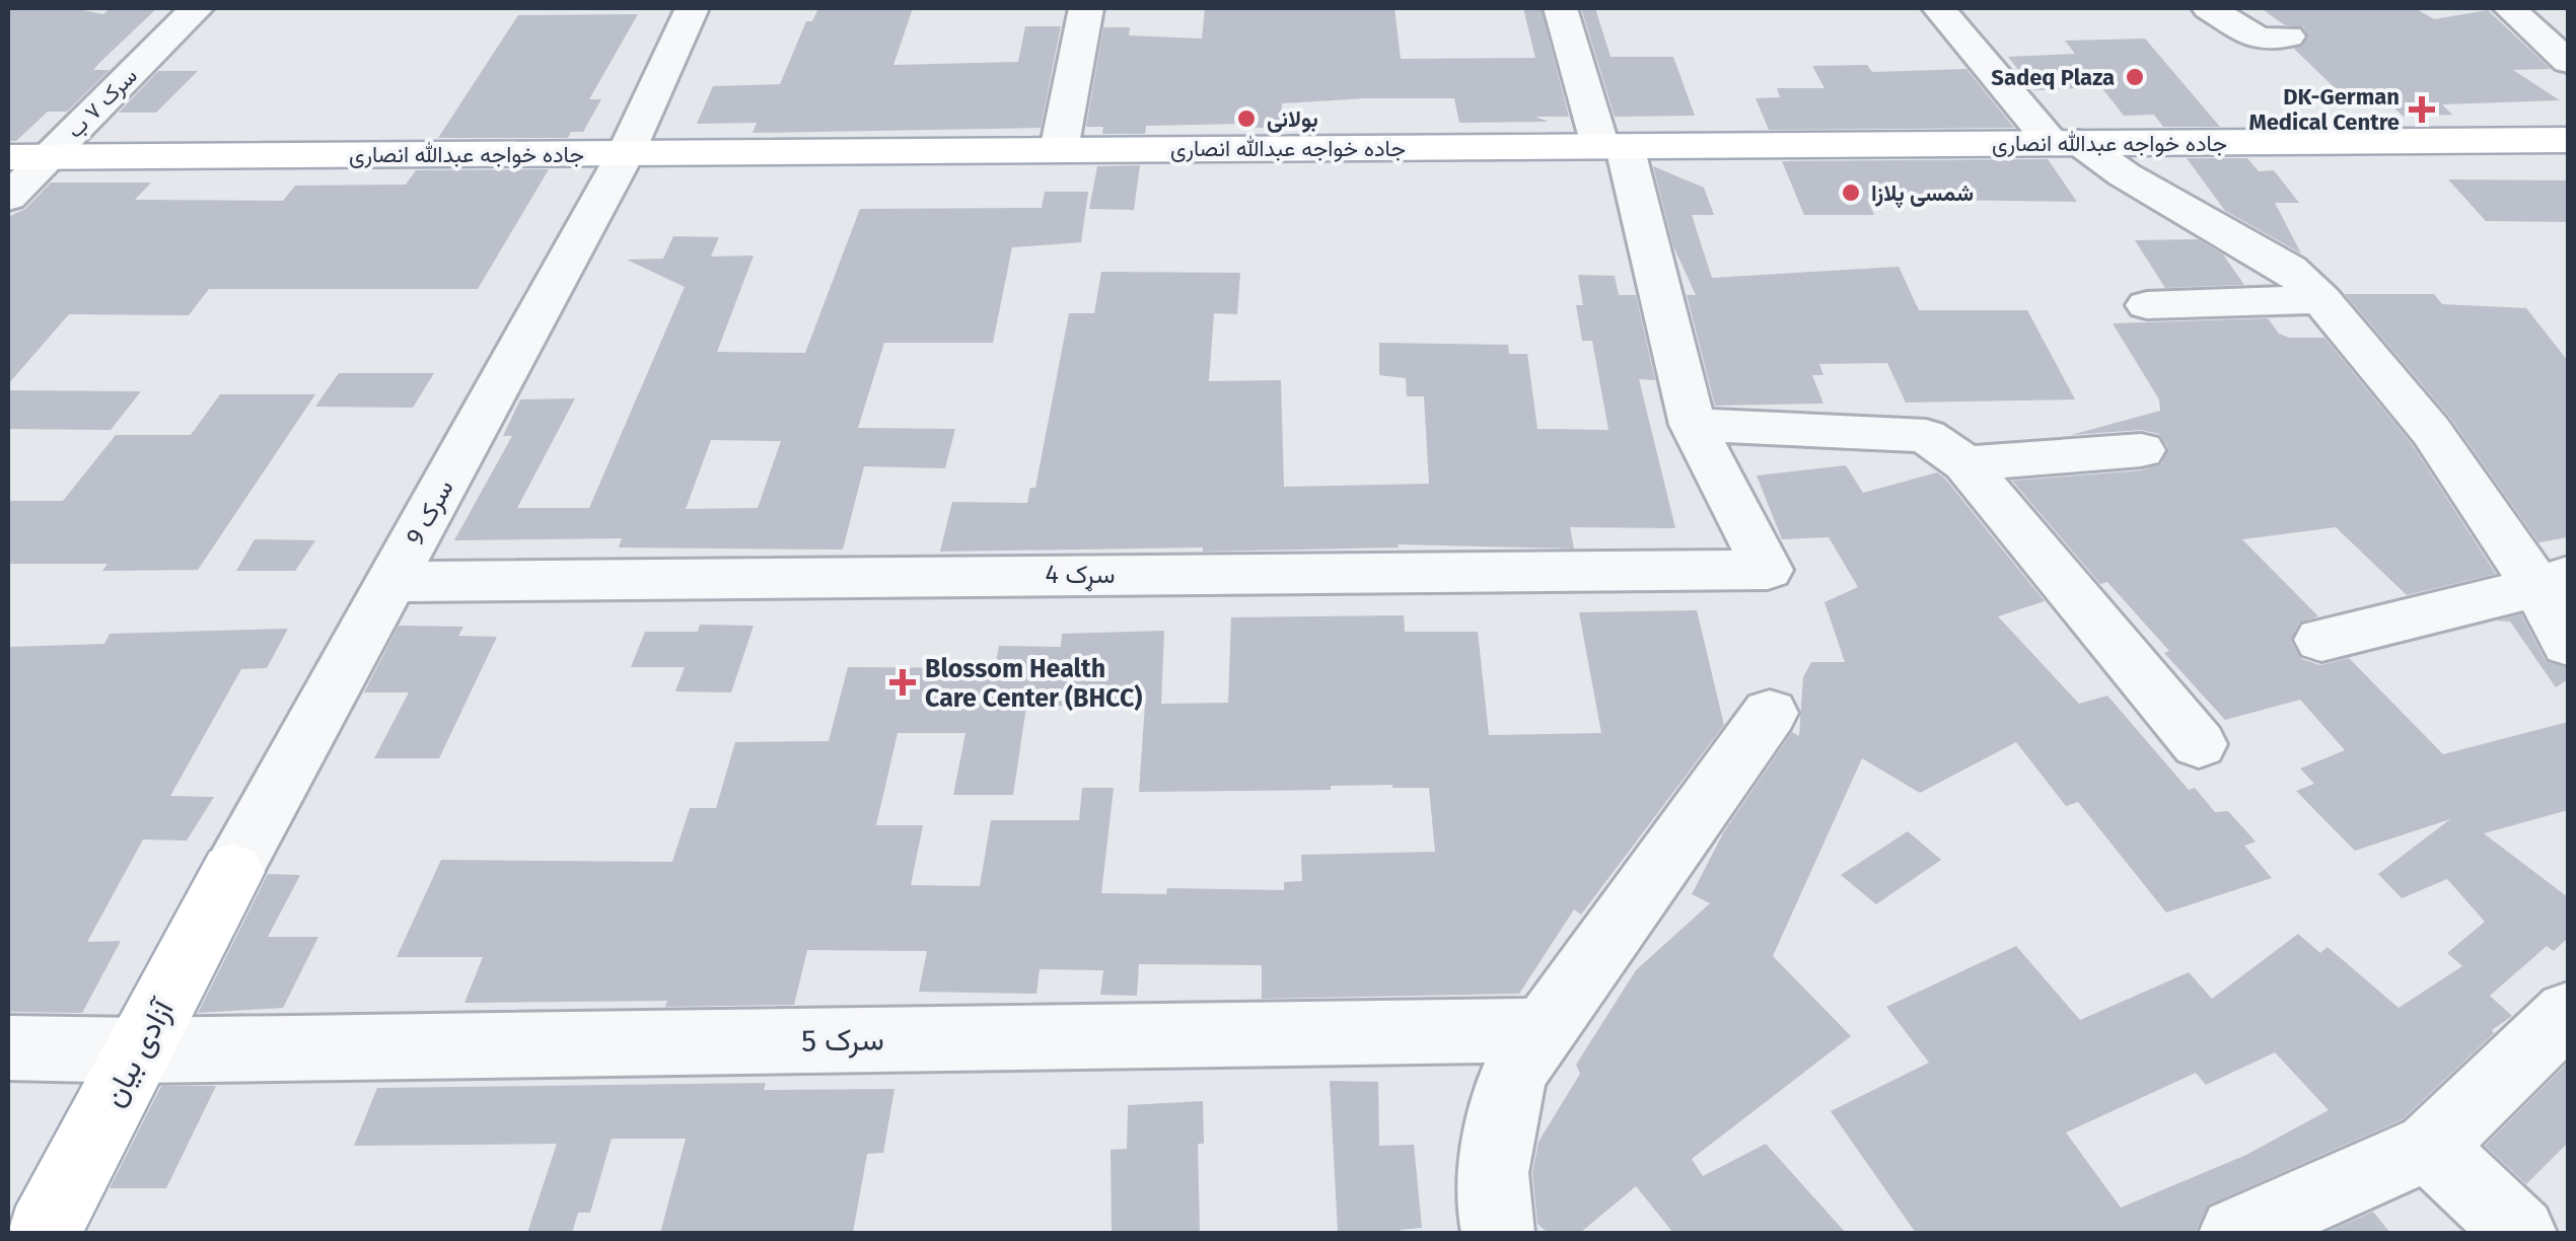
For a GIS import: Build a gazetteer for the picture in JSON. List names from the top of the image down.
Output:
{
  "streets": {
    "main road": ["جاده خواجه عبدالله انصاری", "آزادی بیان"],
    "street": [
      "سرک ۷ ب",
      "سرک 9",
      "سړک 4",
      "سرک 5"
    ]
  },
  "crossings": [
    ["سرک ۷ ب", "جاده خواجه عبدالله انصاری"],
    ["جاده خواجه عبدالله انصاری", "سرک 9"],
    ["سرک 9", "سړک 4"],
    ["سرک 9", "آزادی بیان"],
    ["سرک 5", "آزادی بیان"]
  ],
  "places": {
    "other": ["Sadeq Plaza", "بولانی", "شمسی پلازا"],
    "health": ["DK-German Medical Centre", "Blossom Health Care Center (BHCC)"]
  }
}
